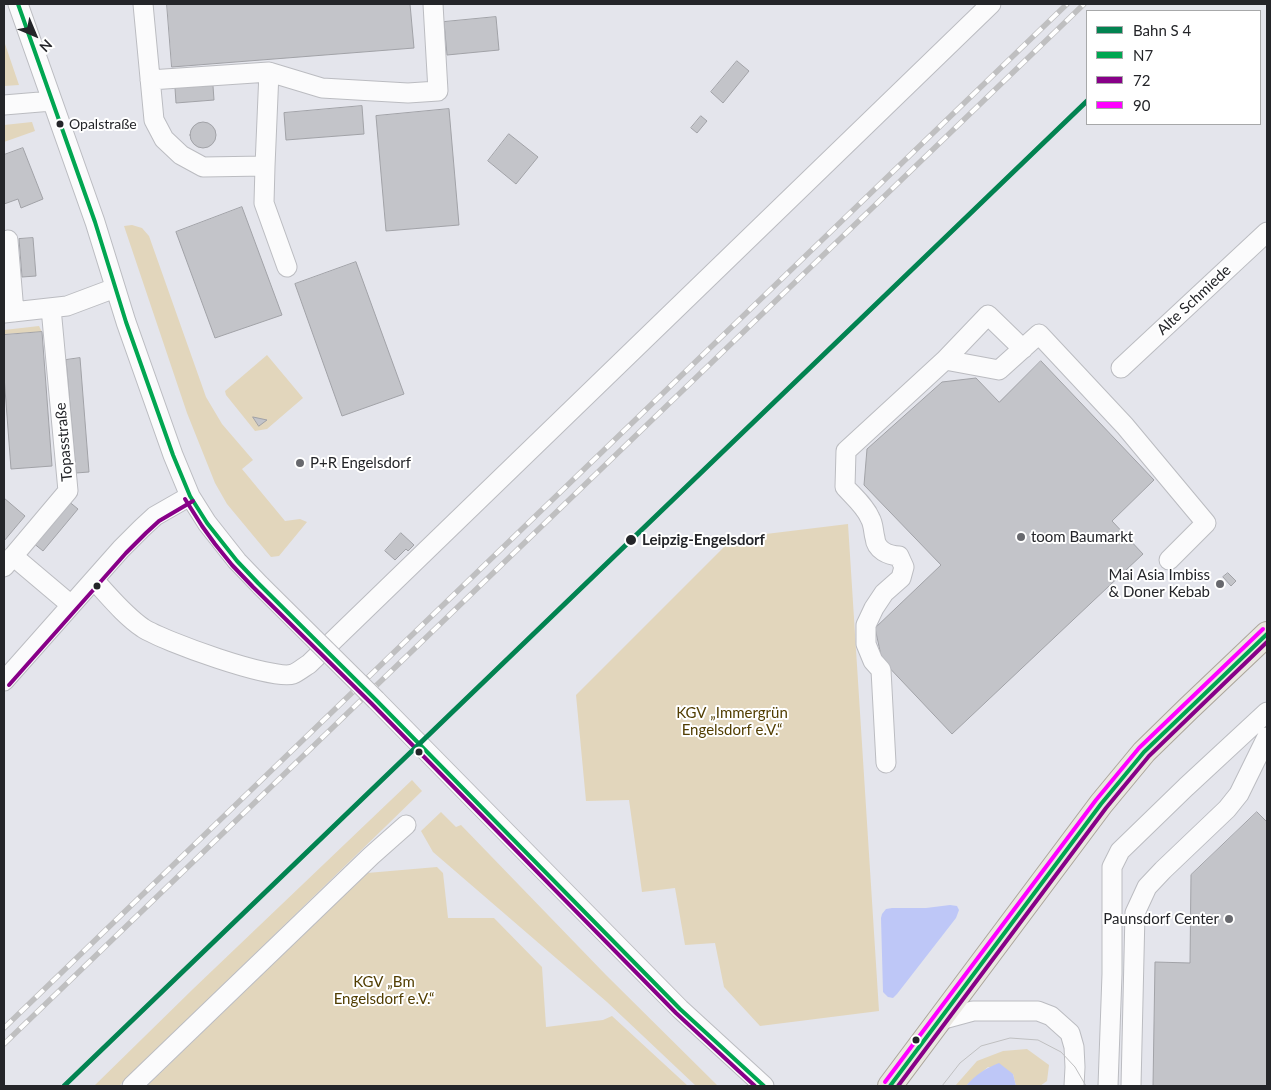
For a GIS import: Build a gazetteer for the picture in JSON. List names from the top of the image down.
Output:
{
  "streets": {
    "street": ["Alte Schmiede", "Topasstraße"]
  },
  "parks": ["KGV „Immergrün Engelsdorf e.V.“", "KGV „Bm Engelsdorf e.V.“"],
  "places": [
    "Opalstraße",
    "P+R Engelsdorf",
    "toom Baumarkt",
    "Leipzig-Engelsdorf",
    "Mai Asia Imbiss & Doner Kebab",
    "Paunsdorf Center"
  ],
  "lines": ["transit line N7", "transit line 72", "transit line 90"],
  "legend": [
    "Bahn S 4",
    "N7",
    "72",
    "90"
  ],
  "north": "bottom right"
}
